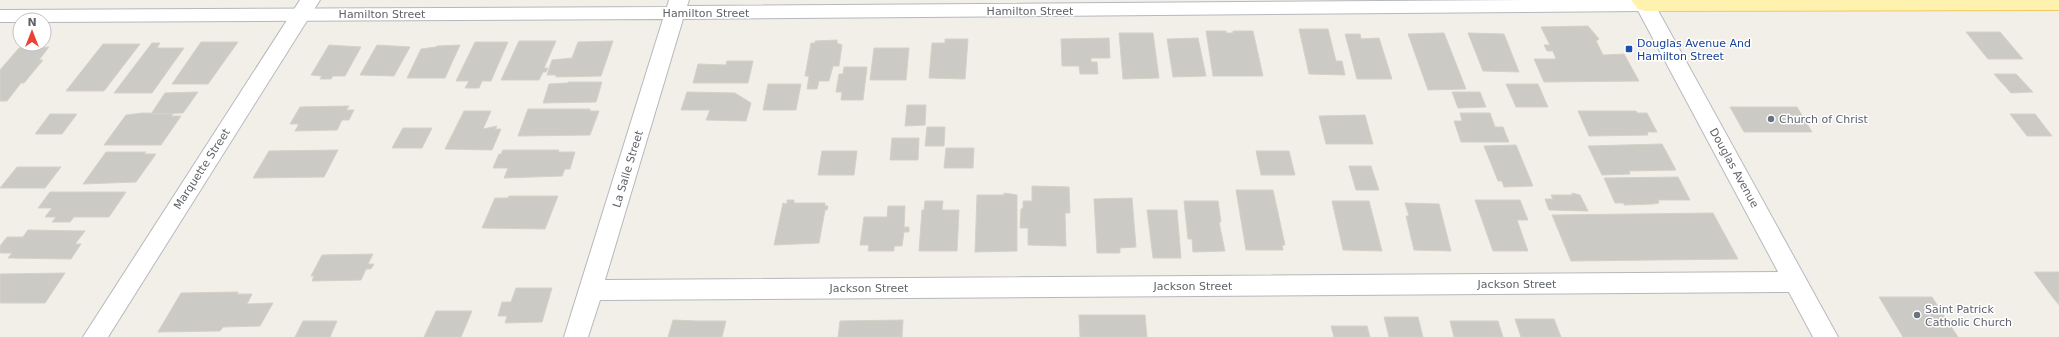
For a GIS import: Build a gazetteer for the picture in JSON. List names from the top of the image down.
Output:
{
  "streets": {
    "main road": ["Hamilton Street"],
    "street": [
      "Douglas Avenue",
      "Marquette Street",
      "La Salle Street",
      "Jackson Street"
    ]
  },
  "crossings": [
    ["Hamilton Street", "Douglas Avenue"],
    ["Hamilton Street", "Marquette Street"],
    ["Hamilton Street", "La Salle Street"],
    ["Douglas Avenue", "Jackson Street"],
    ["La Salle Street", "Jackson Street"]
  ],
  "places": {
    "transit": ["Douglas Avenue And Hamilton Street"],
    "other": ["Church of Christ", "Saint Patrick Catholic Church"]
  },
  "north": "top"
}
